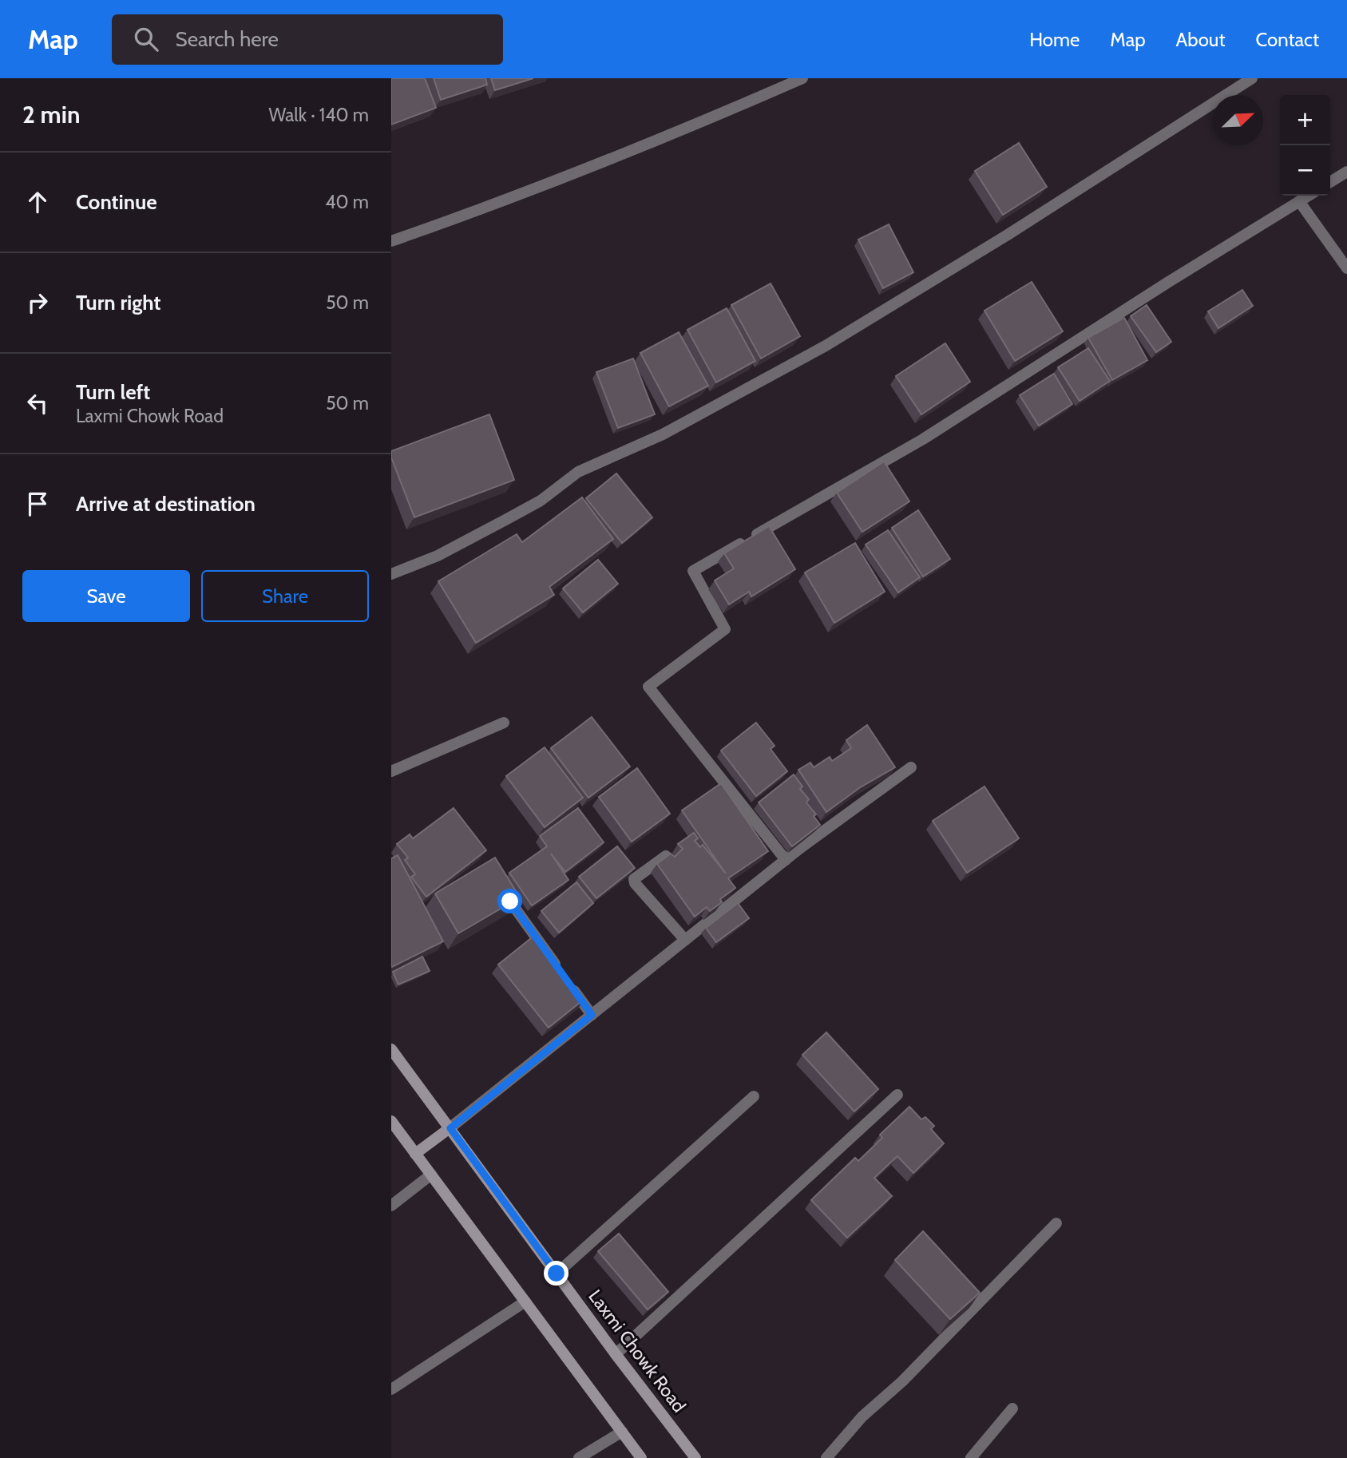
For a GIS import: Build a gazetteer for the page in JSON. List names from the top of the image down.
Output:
{
  "streets": {
    "main road": ["Laxmi Chowk Road"]
  },
  "north": "top right",
  "page": {
    "header": "Map",
    "search": "Search here",
    "nav": [
      "Home",
      "Map",
      "About",
      "Contact"
    ],
    "heading": ["2 min", "Walk · 140 m"],
    "map_buttons": ["+", "−"],
    "list": [
      ["Continue", "40 m"],
      ["Turn right", "50 m"],
      ["Turn left", "Laxmi Chowk Road", "50 m"],
      "Arrive at destination"
    ],
    "buttons": ["Save", "Share"]
  }
}
